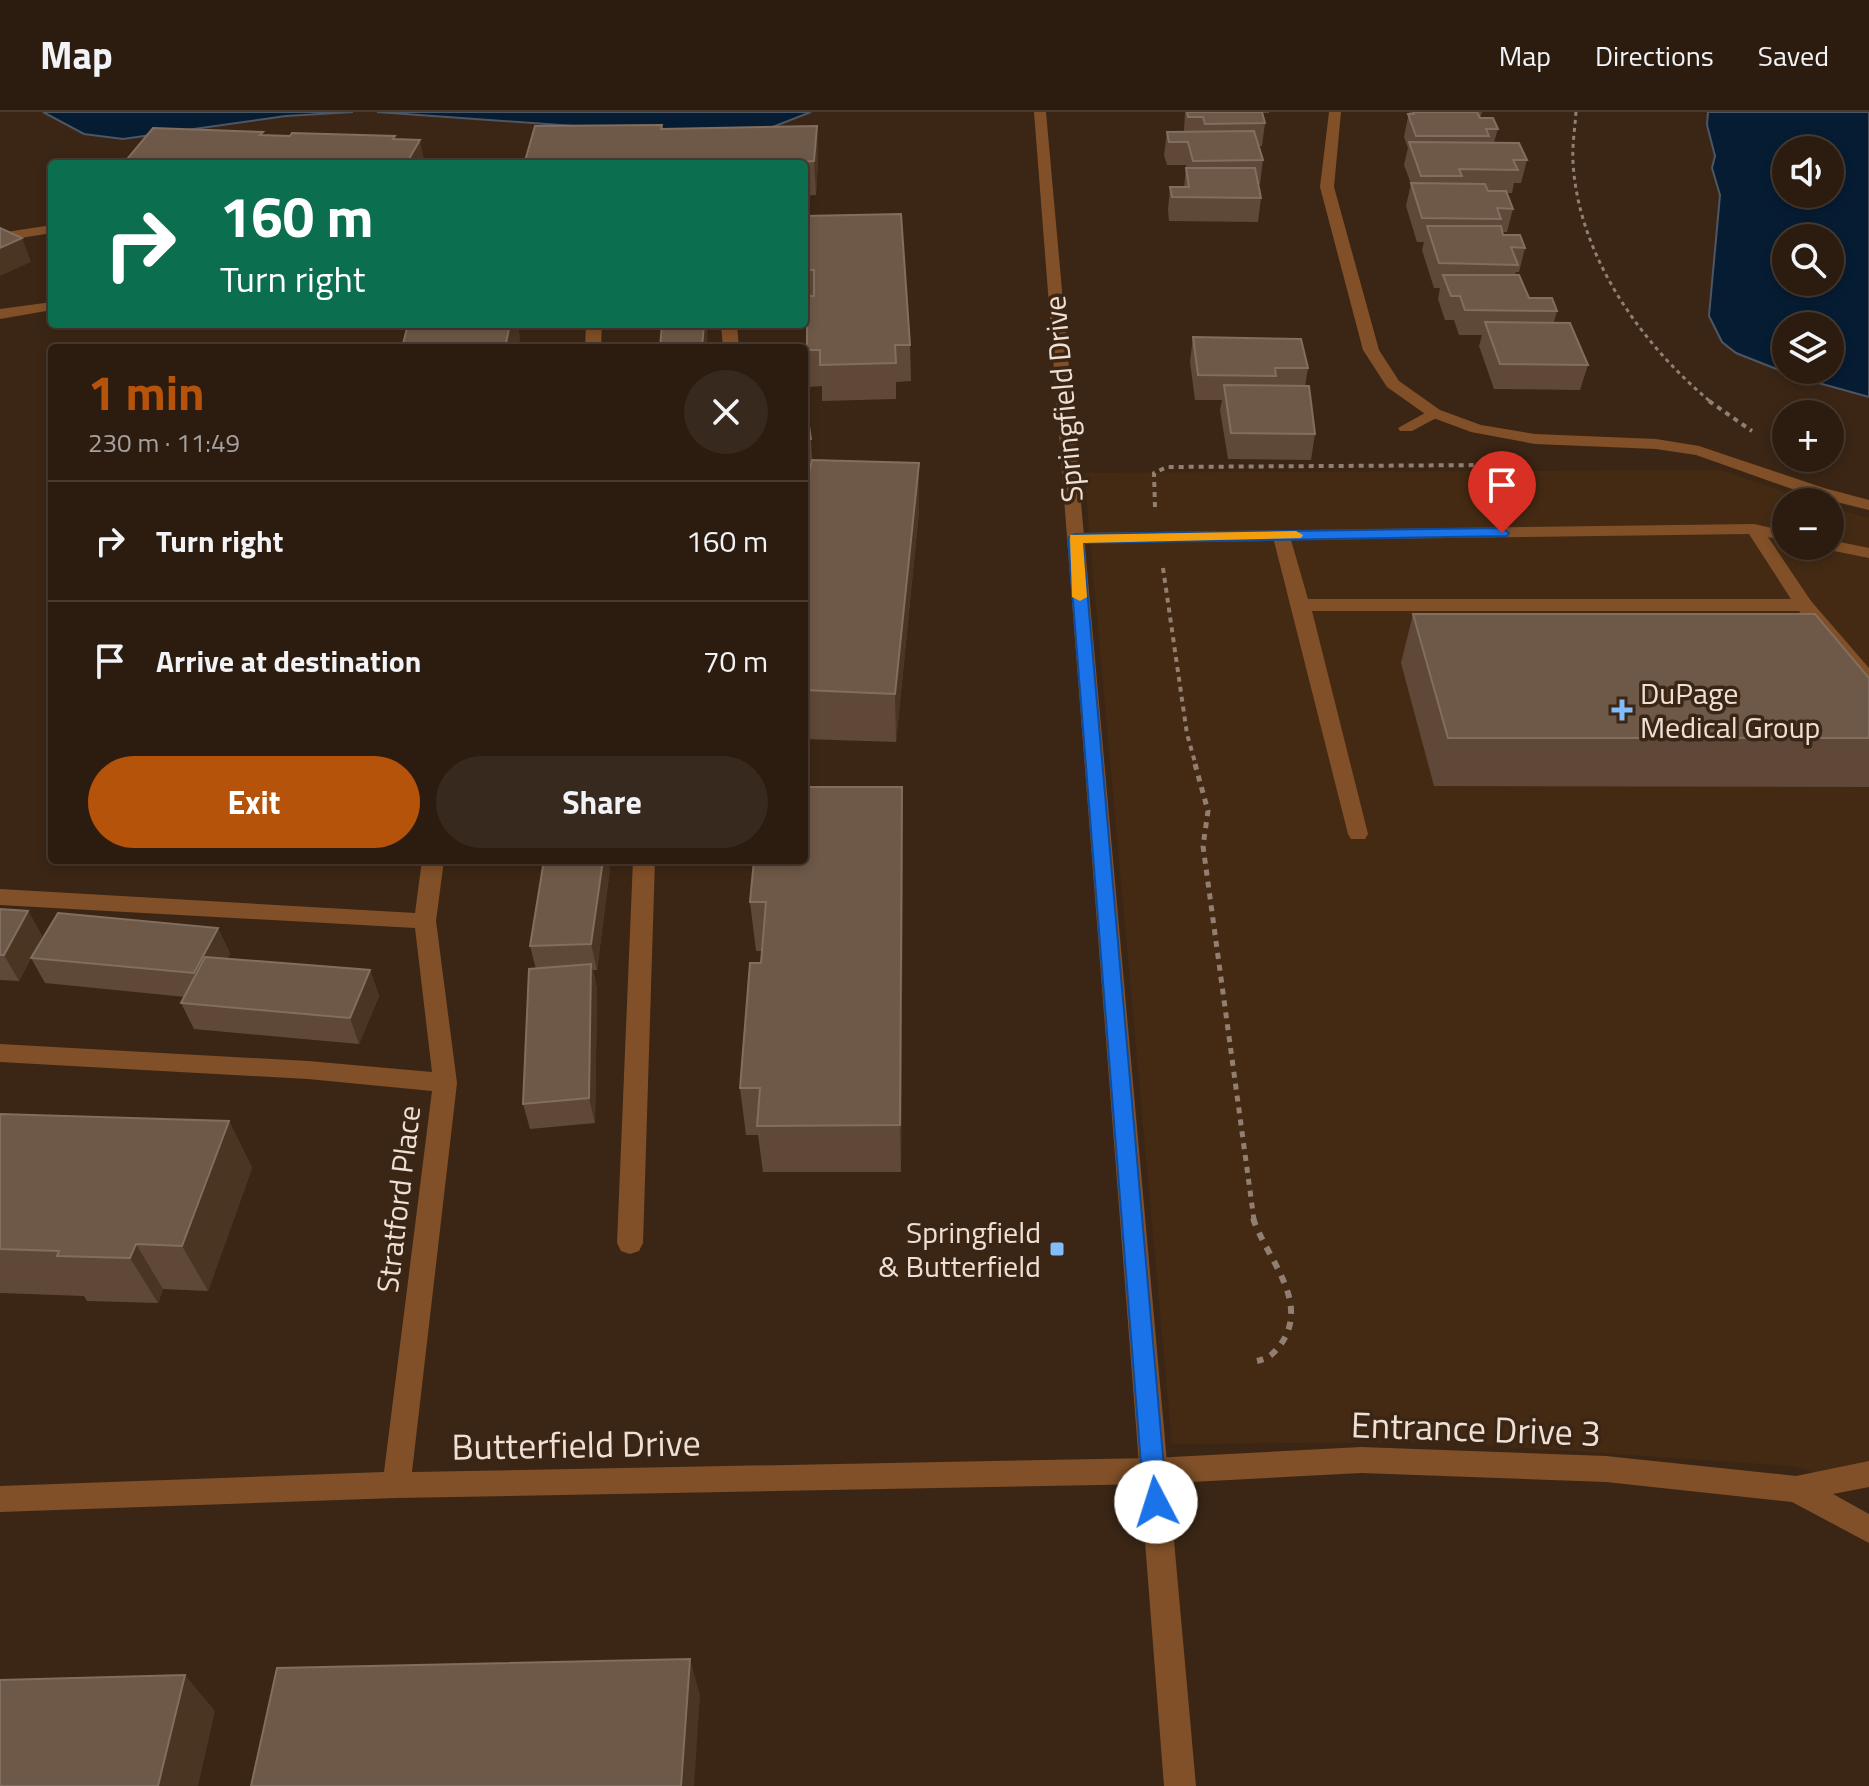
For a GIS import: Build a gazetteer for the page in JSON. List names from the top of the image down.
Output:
{
  "streets": {
    "street": [
      "Springfield Drive",
      "Stratford Place",
      "Entrance Drive 3",
      "Butterfield Drive"
    ]
  },
  "crossings": [
    ["Springfield Drive", "Entrance Drive 3"],
    ["Springfield Drive", "Butterfield Drive"],
    ["Stratford Place", "Butterfield Drive"],
    ["Entrance Drive 3", "Butterfield Drive"]
  ],
  "places": {
    "health": ["DuPage Medical Group"],
    "transit": ["Springfield & Butterfield"]
  },
  "page": {
    "header": "Map",
    "nav": ["Map", "Directions", "Saved"],
    "map_buttons": ["+", "−"],
    "turn": ["160 m", "Turn right"],
    "heading": ["1 min", "230 m · 11:49"],
    "list": [
      {
        "name": "Turn right",
        "value": "160 m"
      },
      {
        "name": "Arrive at destination",
        "value": "70 m"
      }
    ],
    "buttons": ["Exit", "Share"]
  }
}
